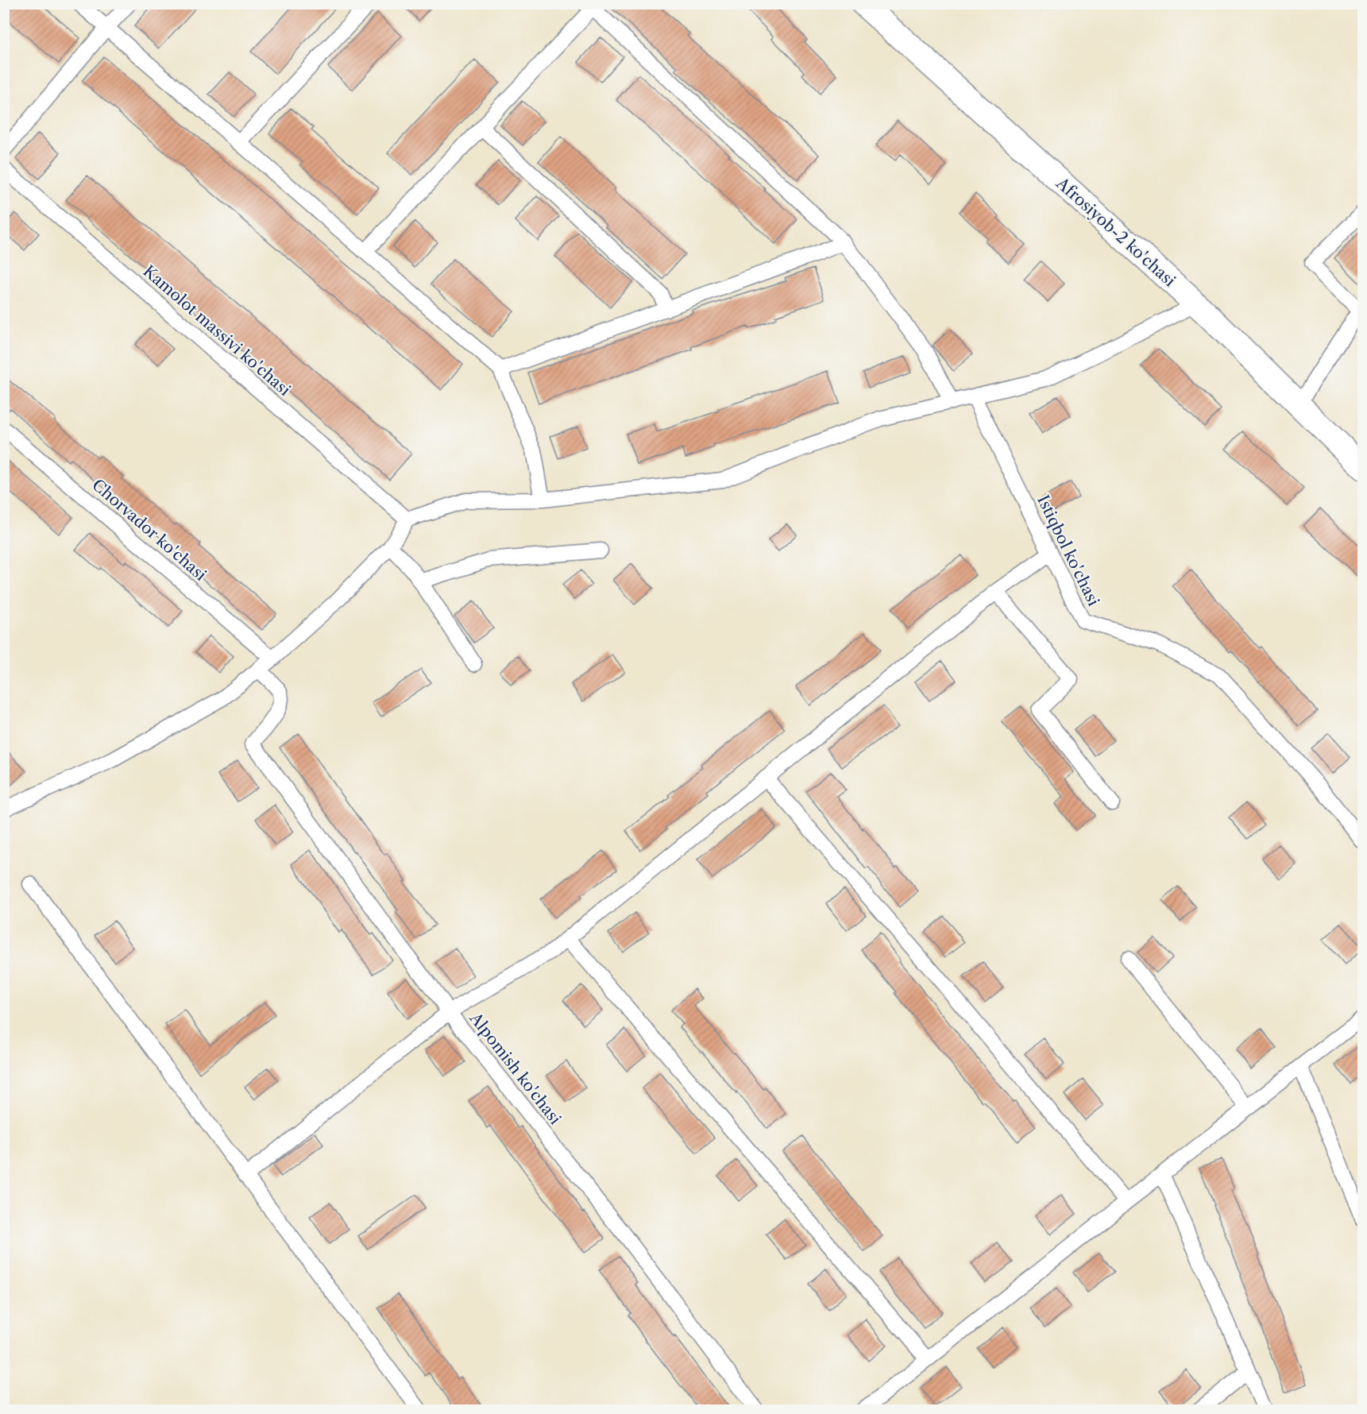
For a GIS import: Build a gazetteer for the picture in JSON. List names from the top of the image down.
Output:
{
  "streets": {
    "main road": ["Afrosiyob-2 ko'chasi"],
    "street": [
      "Kamolot massivi ko'chasi",
      "Chorvador ko'chasi",
      "Istiqbol ko'chasi",
      "Alpomish ko'chasi"
    ]
  }
}
